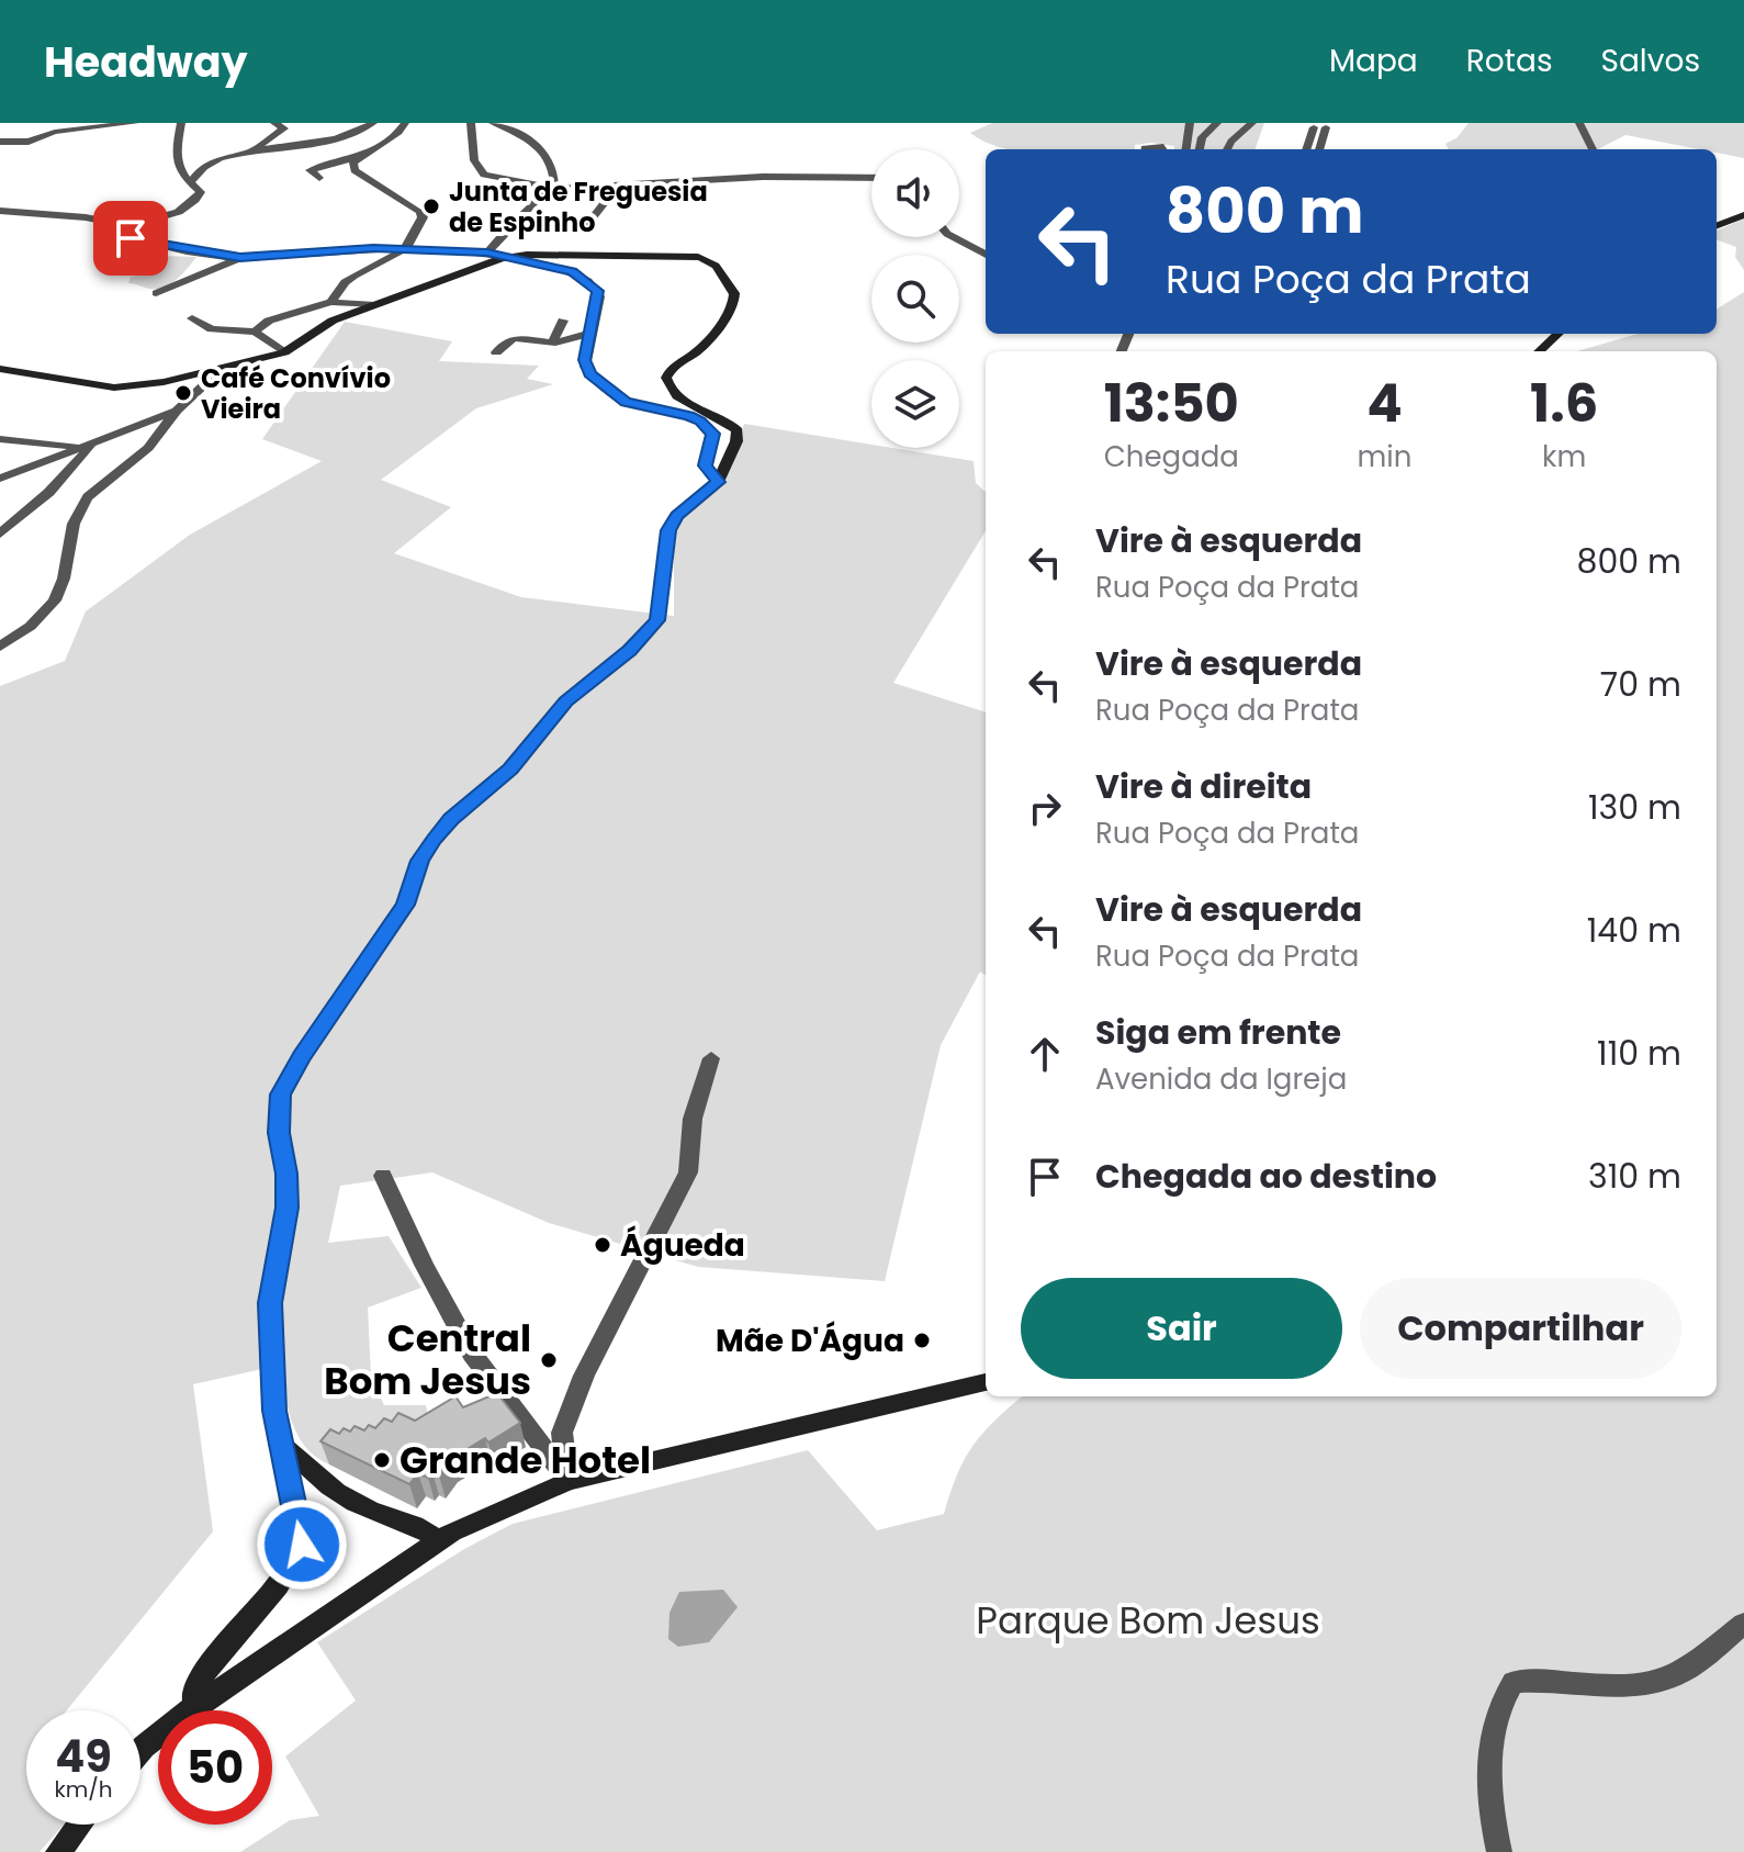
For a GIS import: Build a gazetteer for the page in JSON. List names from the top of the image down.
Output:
{
  "parks": ["Parque Bom Jesus"],
  "places": [
    "Junta de Freguesia de Espinho",
    "Café Convívio Vieira",
    "Águeda",
    "Mãe D'Água",
    "Central Bom Jesus",
    "Grande Hotel"
  ],
  "page": {
    "header": "Headway",
    "nav": ["Mapa", "Rotas", "Salvos"],
    "turn": ["800 m", "Rua Poça da Prata"],
    "eta": [
      "13:50",
      "Chegada",
      "4",
      "min",
      "1.6",
      "km"
    ],
    "list": [
      {
        "name": "Vire à esquerda",
        "note": "Rua Poça da Prata",
        "value": "800 m"
      },
      {
        "name": "Vire à esquerda",
        "note": "Rua Poça da Prata",
        "value": "70 m"
      },
      {
        "name": "Vire à direita",
        "note": "Rua Poça da Prata",
        "value": "130 m"
      },
      {
        "name": "Vire à esquerda",
        "note": "Rua Poça da Prata",
        "value": "140 m"
      },
      {
        "name": "Siga em frente",
        "note": "Avenida da Igreja",
        "value": "110 m"
      },
      {
        "name": "Chegada ao destino",
        "value": "310 m"
      }
    ],
    "buttons": ["Sair", "Compartilhar"],
    "speed": "49 km/h",
    "limit": "50"
  }
}
